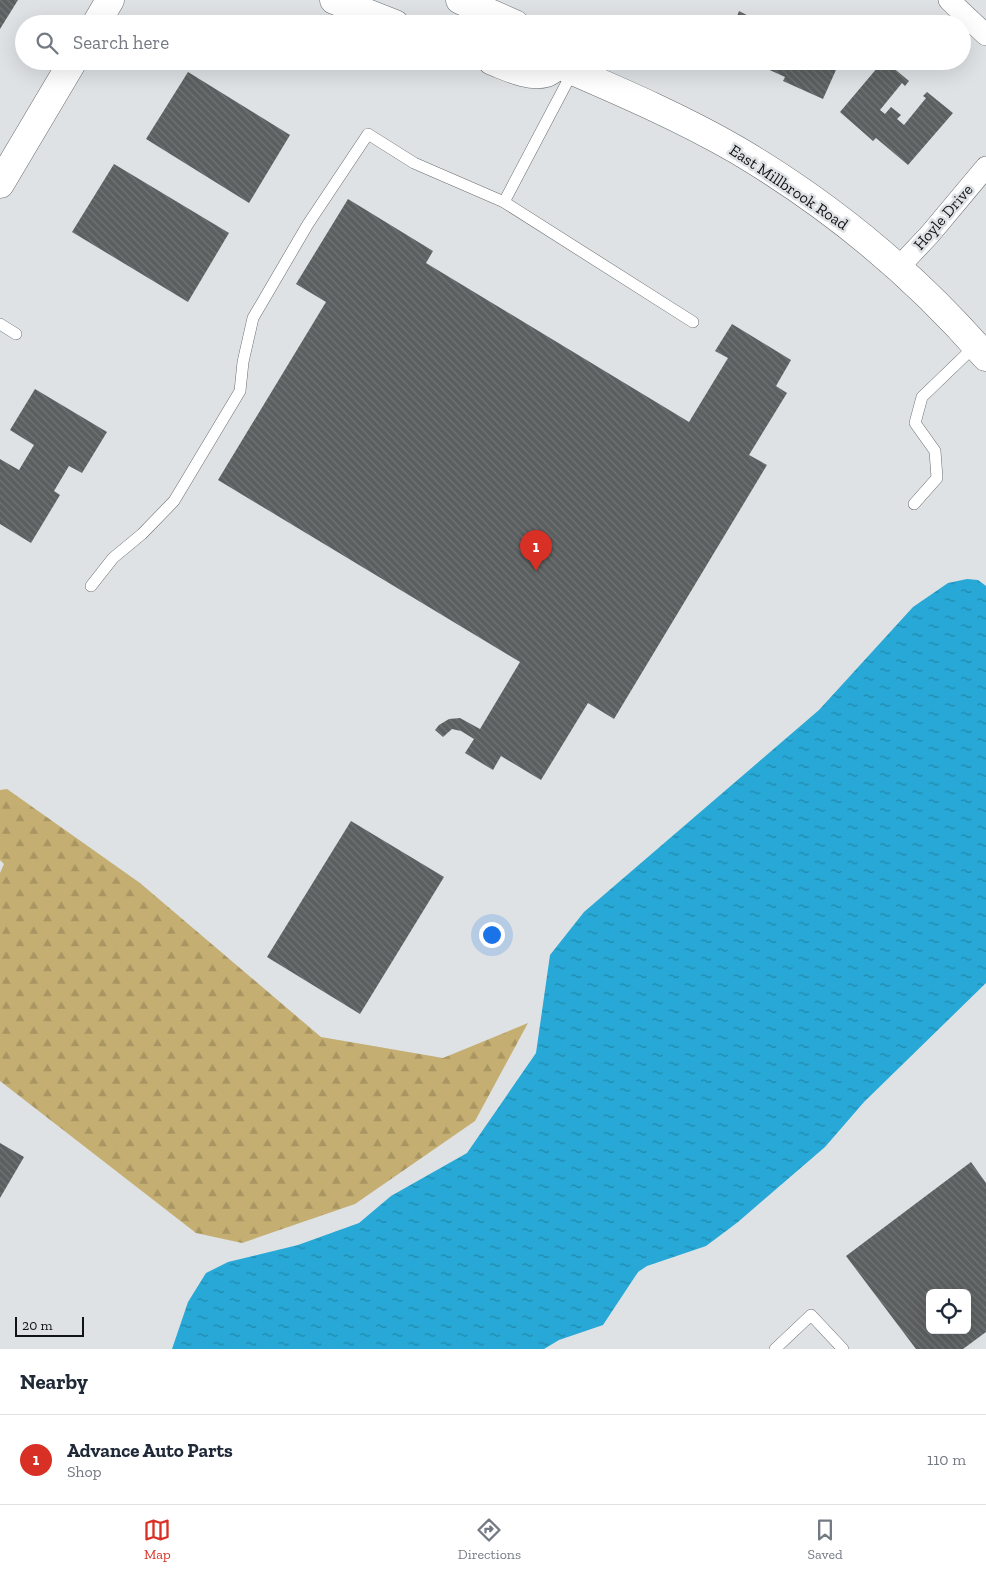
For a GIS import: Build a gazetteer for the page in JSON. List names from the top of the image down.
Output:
{
  "streets": {
    "main road": ["East Millbrook Road"],
    "street": ["Hoyle Drive"]
  },
  "crossings": [
    ["East Millbrook Road", "Hoyle Drive"]
  ],
  "scale_bar": "20 m",
  "page": {
    "search": "Search here",
    "pins": "1",
    "scale": "20 m",
    "heading": "Nearby",
    "list": [
      {
        "mark": "1",
        "name": "Advance Auto Parts",
        "note": "Shop",
        "value": "110 m"
      }
    ],
    "nav": ["Map", "Directions", "Saved"]
  }
}
